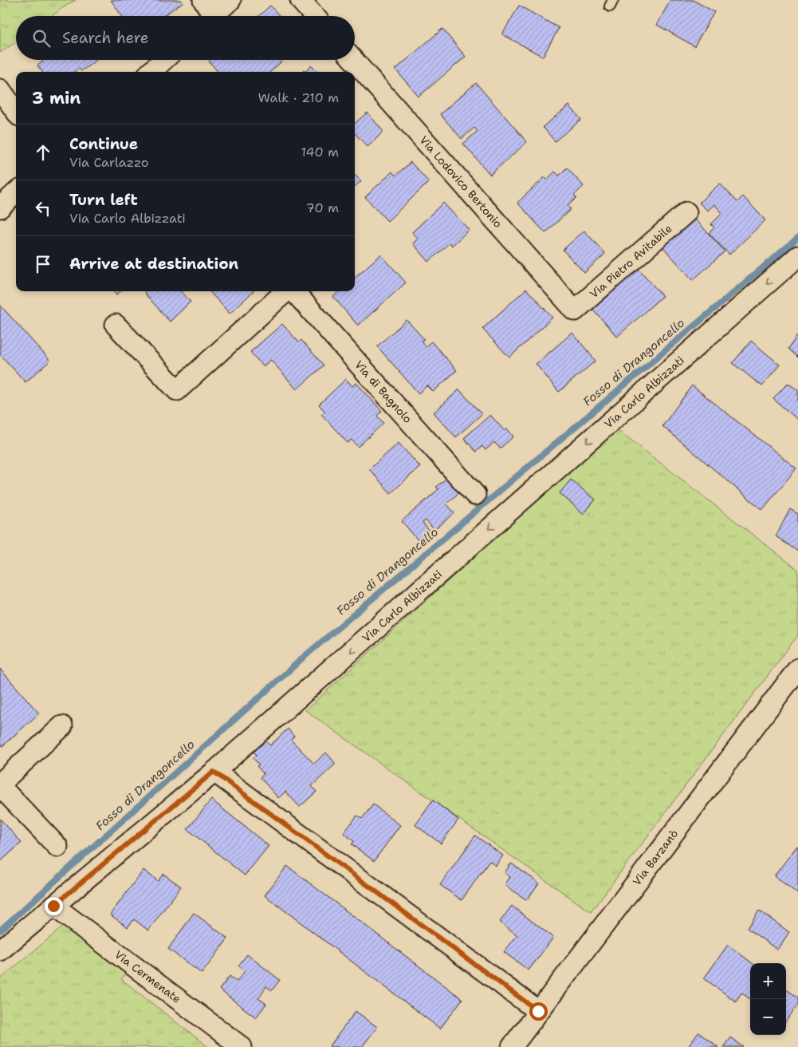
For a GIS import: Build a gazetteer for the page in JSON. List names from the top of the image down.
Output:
{
  "streets": {
    "street": [
      "Via Lodovico Bertonio",
      "Via Pietro Avitabile",
      "Via di Bagnolo",
      "Via Carlo Albizzati",
      "Via Barzanò",
      "Via Cermenate"
    ]
  },
  "crossings": [
    ["Via Lodovico Bertonio", "Via Pietro Avitabile"],
    ["Via Carlo Albizzati", "Via Cermenate"]
  ],
  "one_way": ["Via Carlo Albizzati"],
  "water": ["Fosso di Drangoncello"],
  "page": {
    "search": "Search here",
    "heading": ["3 min", "Walk · 210 m"],
    "list": [
      ["Continue", "Via Carlazzo", "140 m"],
      ["Turn left", "Via Carlo Albizzati", "70 m"],
      "Arrive at destination"
    ],
    "map_buttons": ["+", "−"]
  }
}
